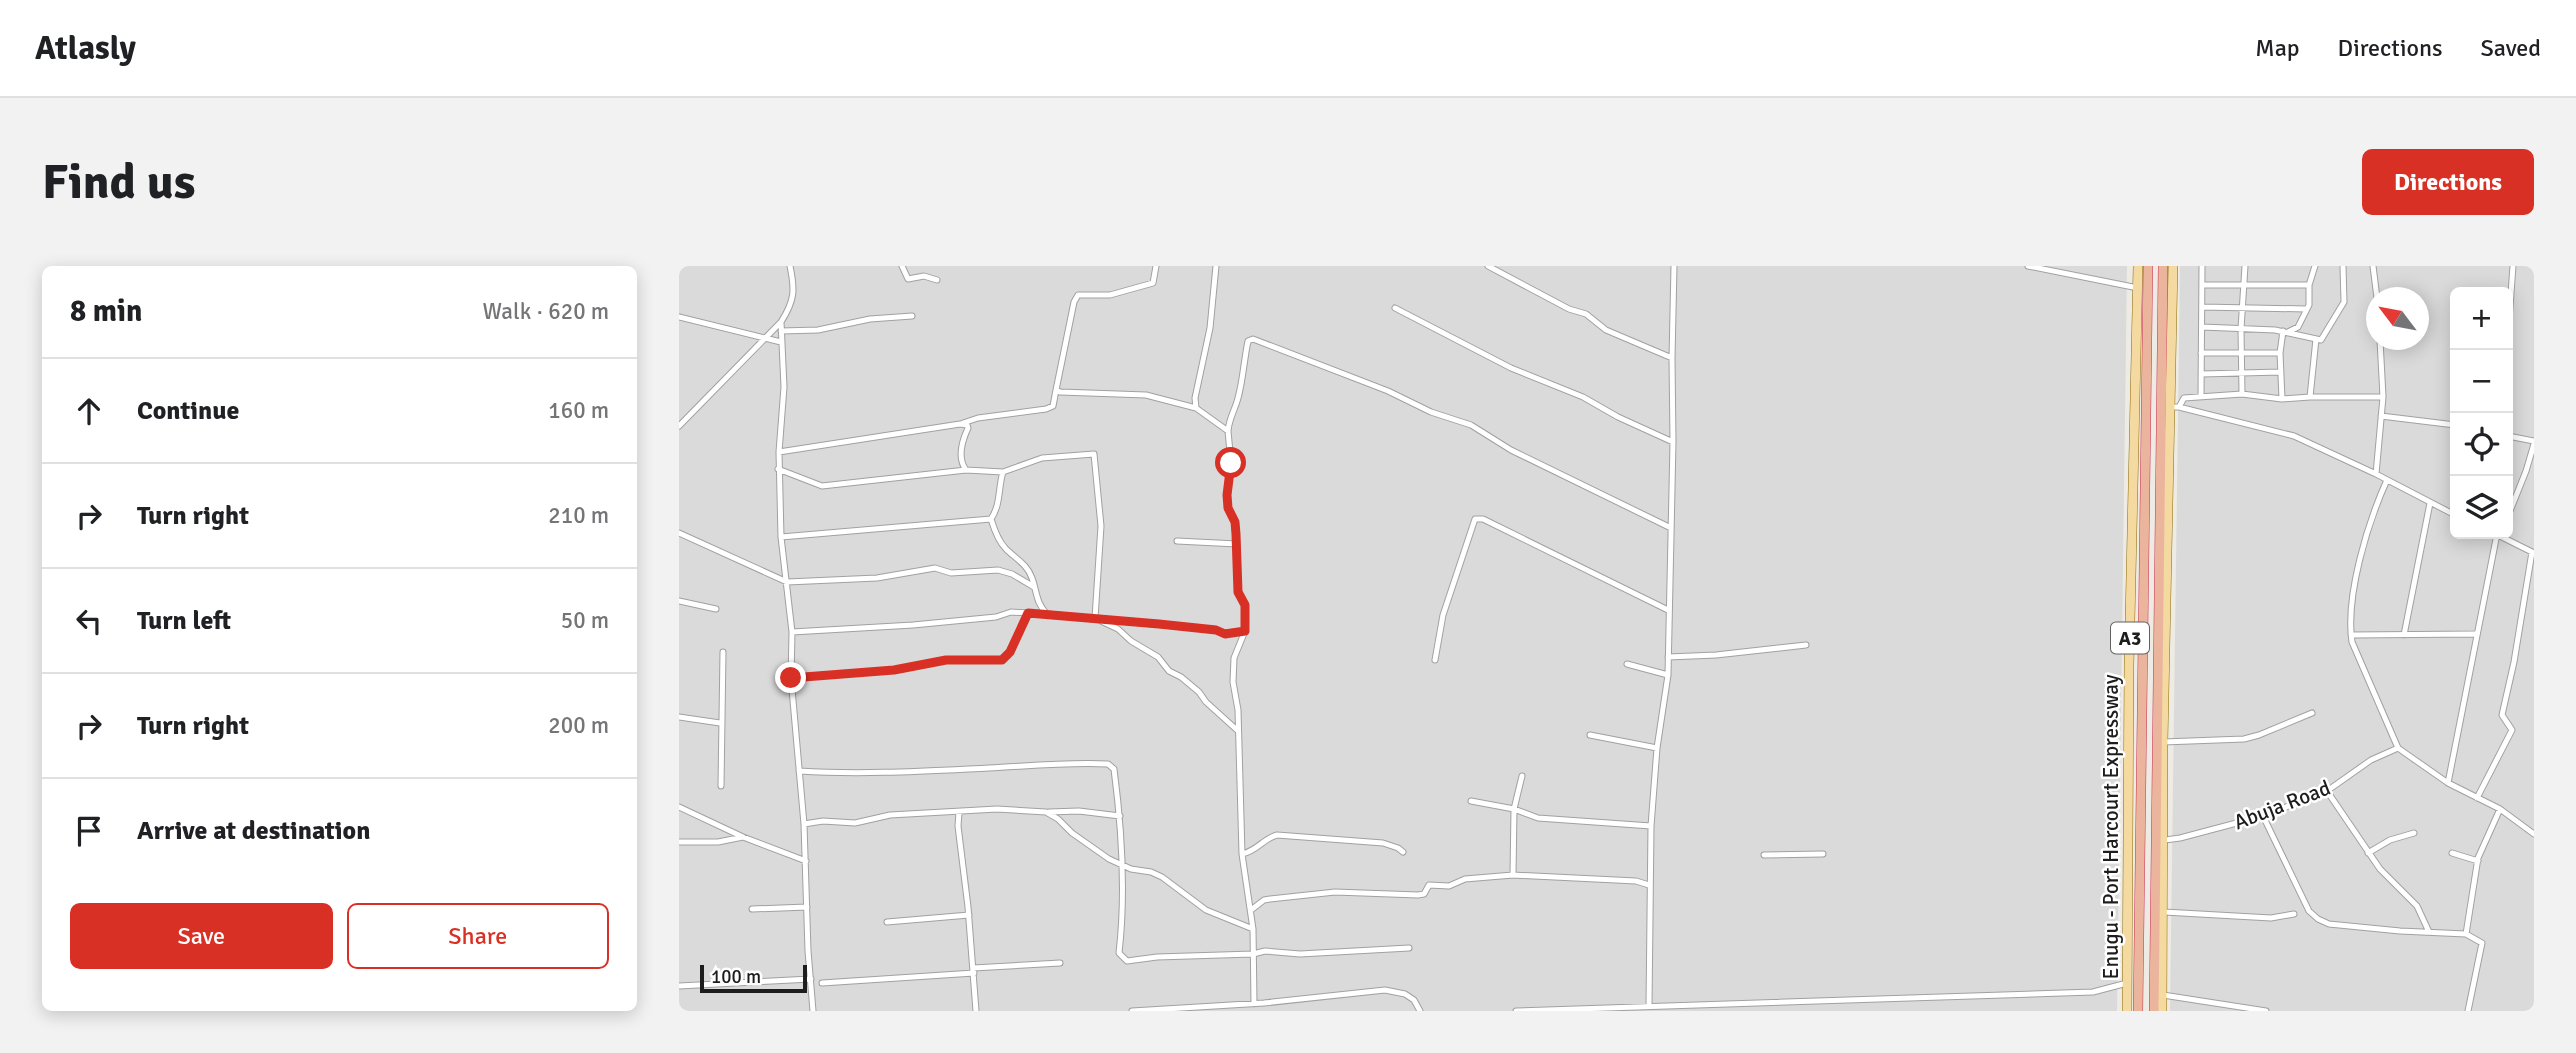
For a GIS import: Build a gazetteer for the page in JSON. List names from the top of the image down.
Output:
{
  "streets": {
    "highway": ["A3", "Enugu - Port Harcourt Expressway"],
    "street": ["Abuja Road"]
  },
  "crossings": [
    ["A3", "Abuja Road"]
  ],
  "scale_bar": "100 m",
  "north": "top left",
  "page": {
    "header": "Atlasly",
    "nav": ["Map", "Directions", "Saved"],
    "buttons": [
      "Directions",
      ["Save", "Share"]
    ],
    "title": "Find us",
    "heading": ["8 min", "Walk · 620 m"],
    "map_buttons": ["+", "−"],
    "list": [
      ["Continue", "160 m"],
      ["Turn right", "210 m"],
      ["Turn left", "50 m"],
      ["Turn right", "200 m"],
      "Arrive at destination"
    ],
    "scale": "100 m"
  }
}
